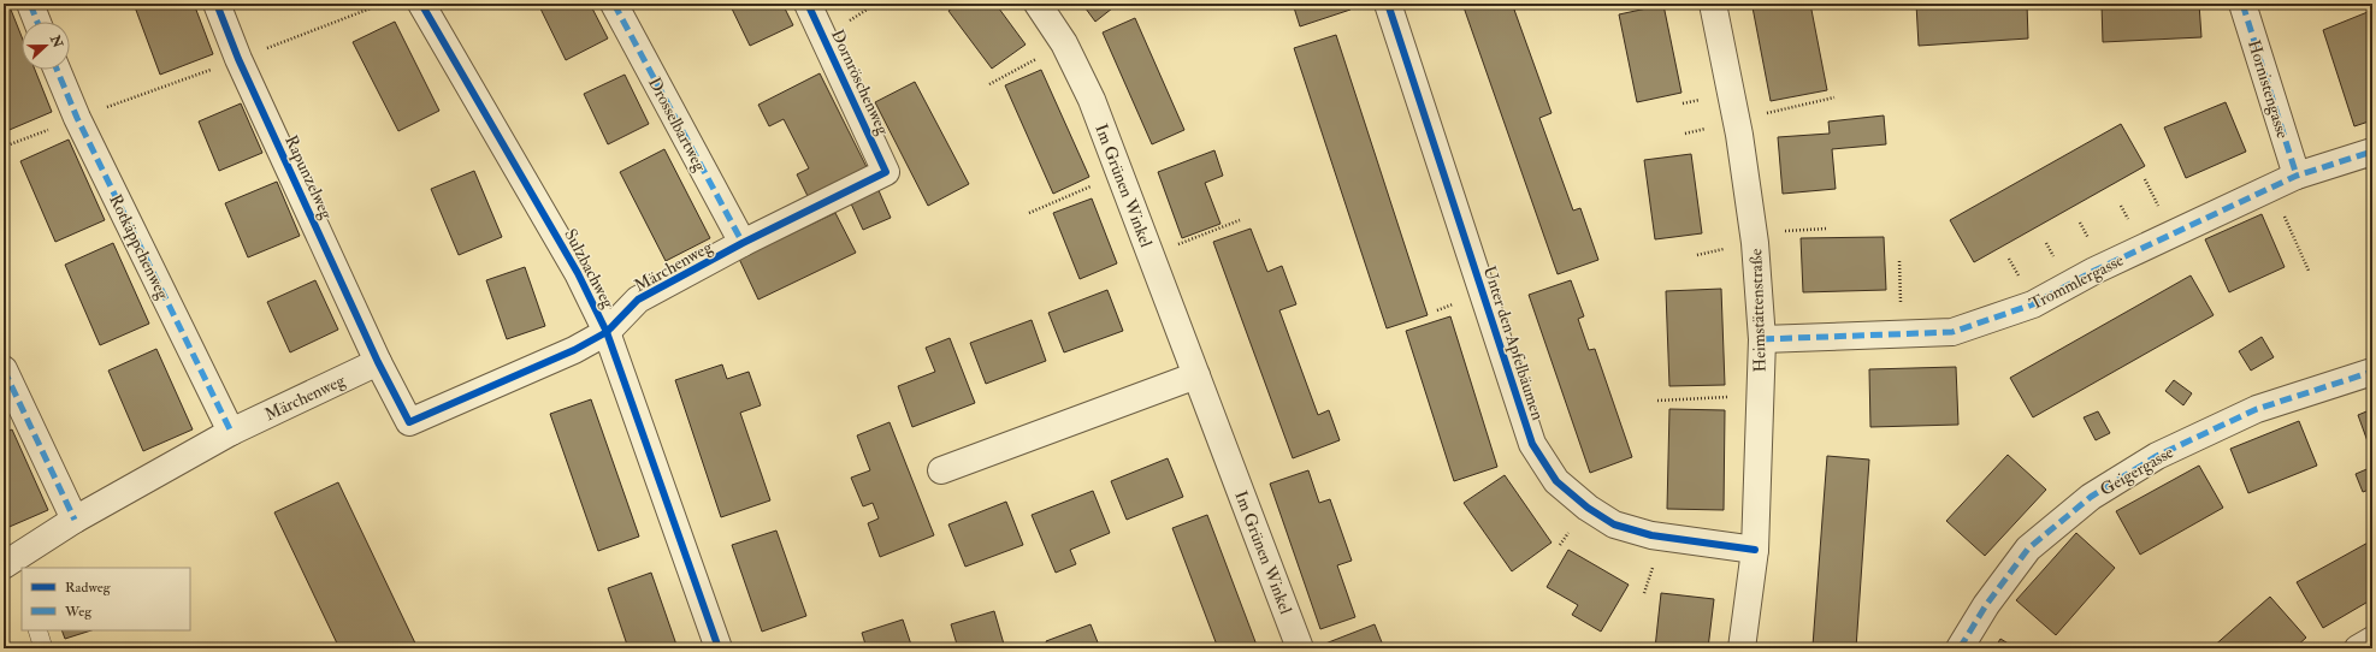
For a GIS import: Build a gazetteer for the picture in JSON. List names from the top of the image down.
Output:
{
  "streets": {
    "street": [
      "Dornröschenweg",
      "Hornistengasse",
      "Drosselbartweg",
      "Rapunzelweg",
      "Im Grünen Winkel",
      "Rotkäppchenweg",
      "Märchenweg",
      "Sulzbachweg",
      "Trommlergasse",
      "Heimstättenstraße",
      "Unter den Apfelbäumen",
      "Geigergasse"
    ]
  },
  "crossings": [
    ["Dornröschenweg", "Märchenweg"],
    ["Hornistengasse", "Trommlergasse"],
    ["Drosselbartweg", "Märchenweg"],
    ["Rapunzelweg", "Märchenweg"],
    ["Rotkäppchenweg", "Märchenweg"],
    ["Märchenweg", "Sulzbachweg"],
    ["Trommlergasse", "Heimstättenstraße"],
    ["Heimstättenstraße", "Unter den Apfelbäumen"]
  ],
  "legend": ["Radweg", "Weg"],
  "north": "right"
}
